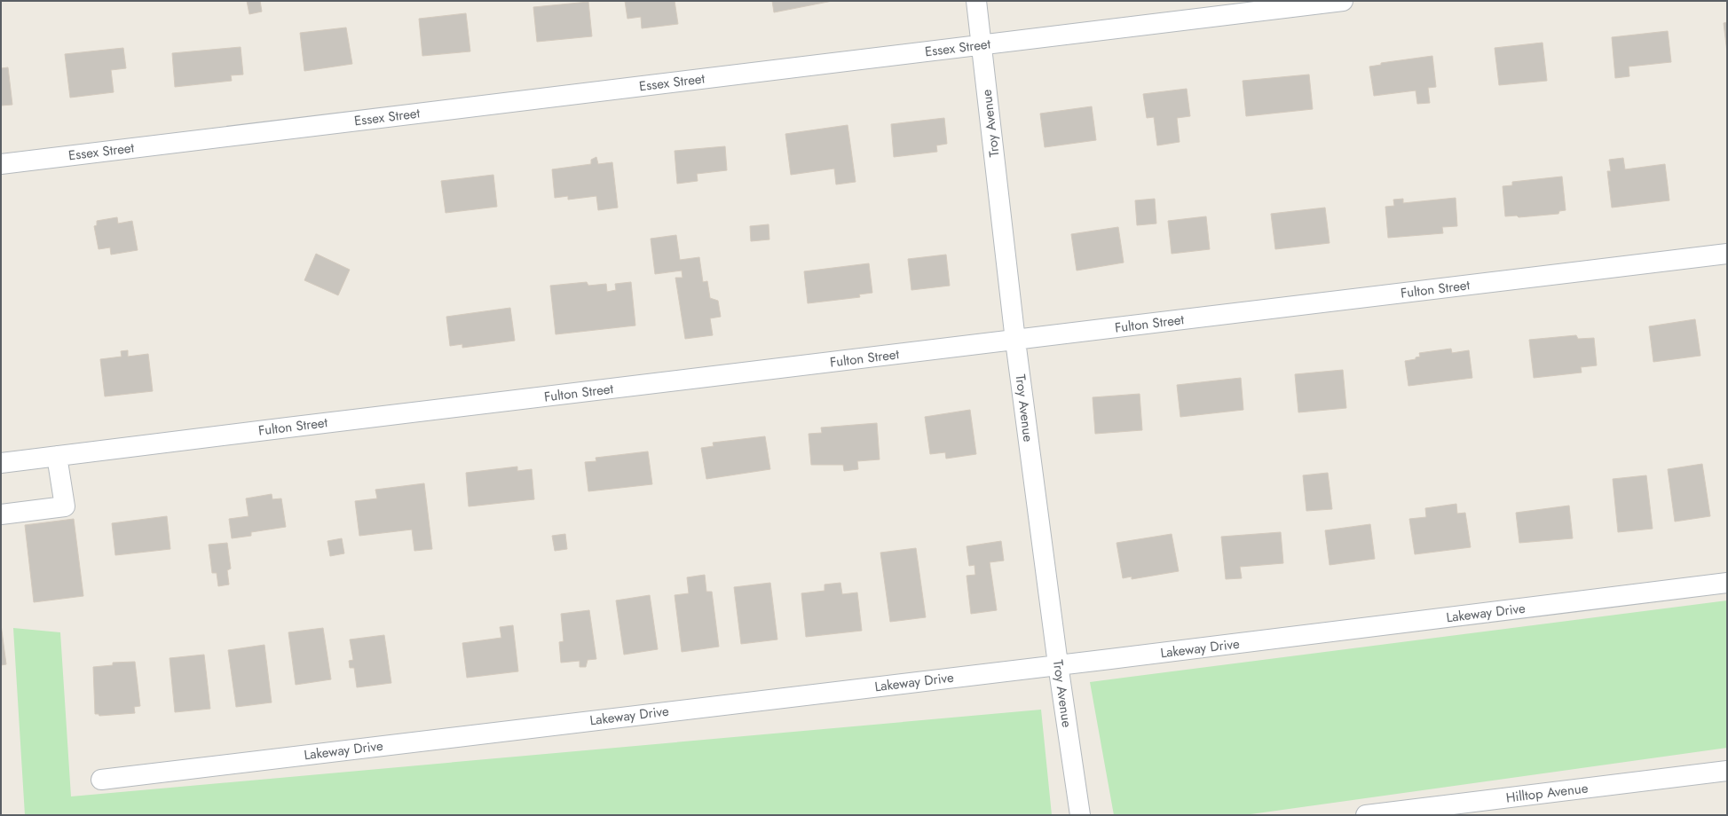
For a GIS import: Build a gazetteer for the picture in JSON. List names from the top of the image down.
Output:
{
  "streets": {
    "street": [
      "Essex Street",
      "Troy Avenue",
      "Fulton Street",
      "Lakeway Drive",
      "Hilltop Avenue"
    ]
  },
  "crossings": [
    ["Essex Street", "Troy Avenue"],
    ["Troy Avenue", "Fulton Street"],
    ["Troy Avenue", "Lakeway Drive"]
  ]
}
